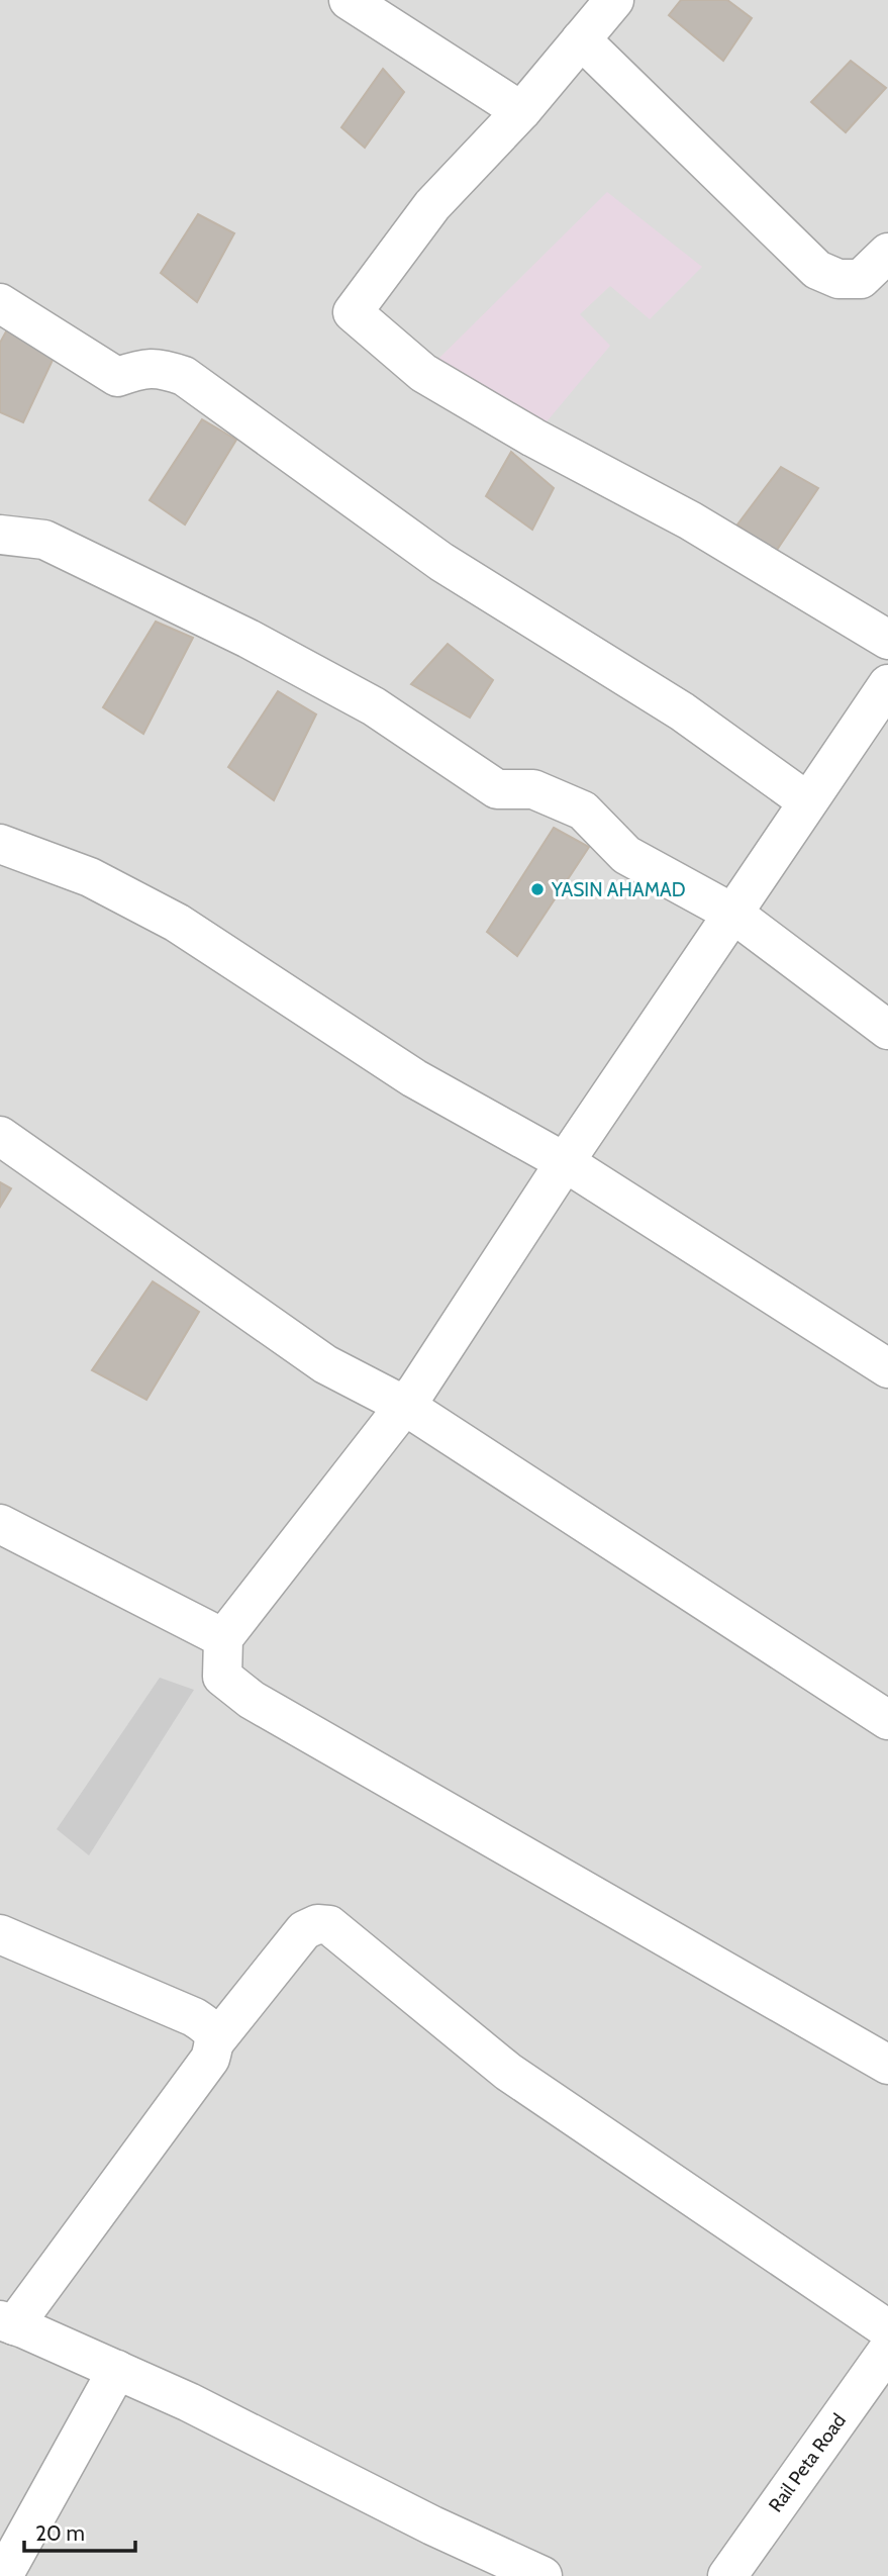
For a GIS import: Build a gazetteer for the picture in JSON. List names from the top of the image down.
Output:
{
  "streets": {
    "street": ["Rail Peta Road"]
  },
  "places": ["YASIN AHAMAD"],
  "scale_bar": "20 m"
}
